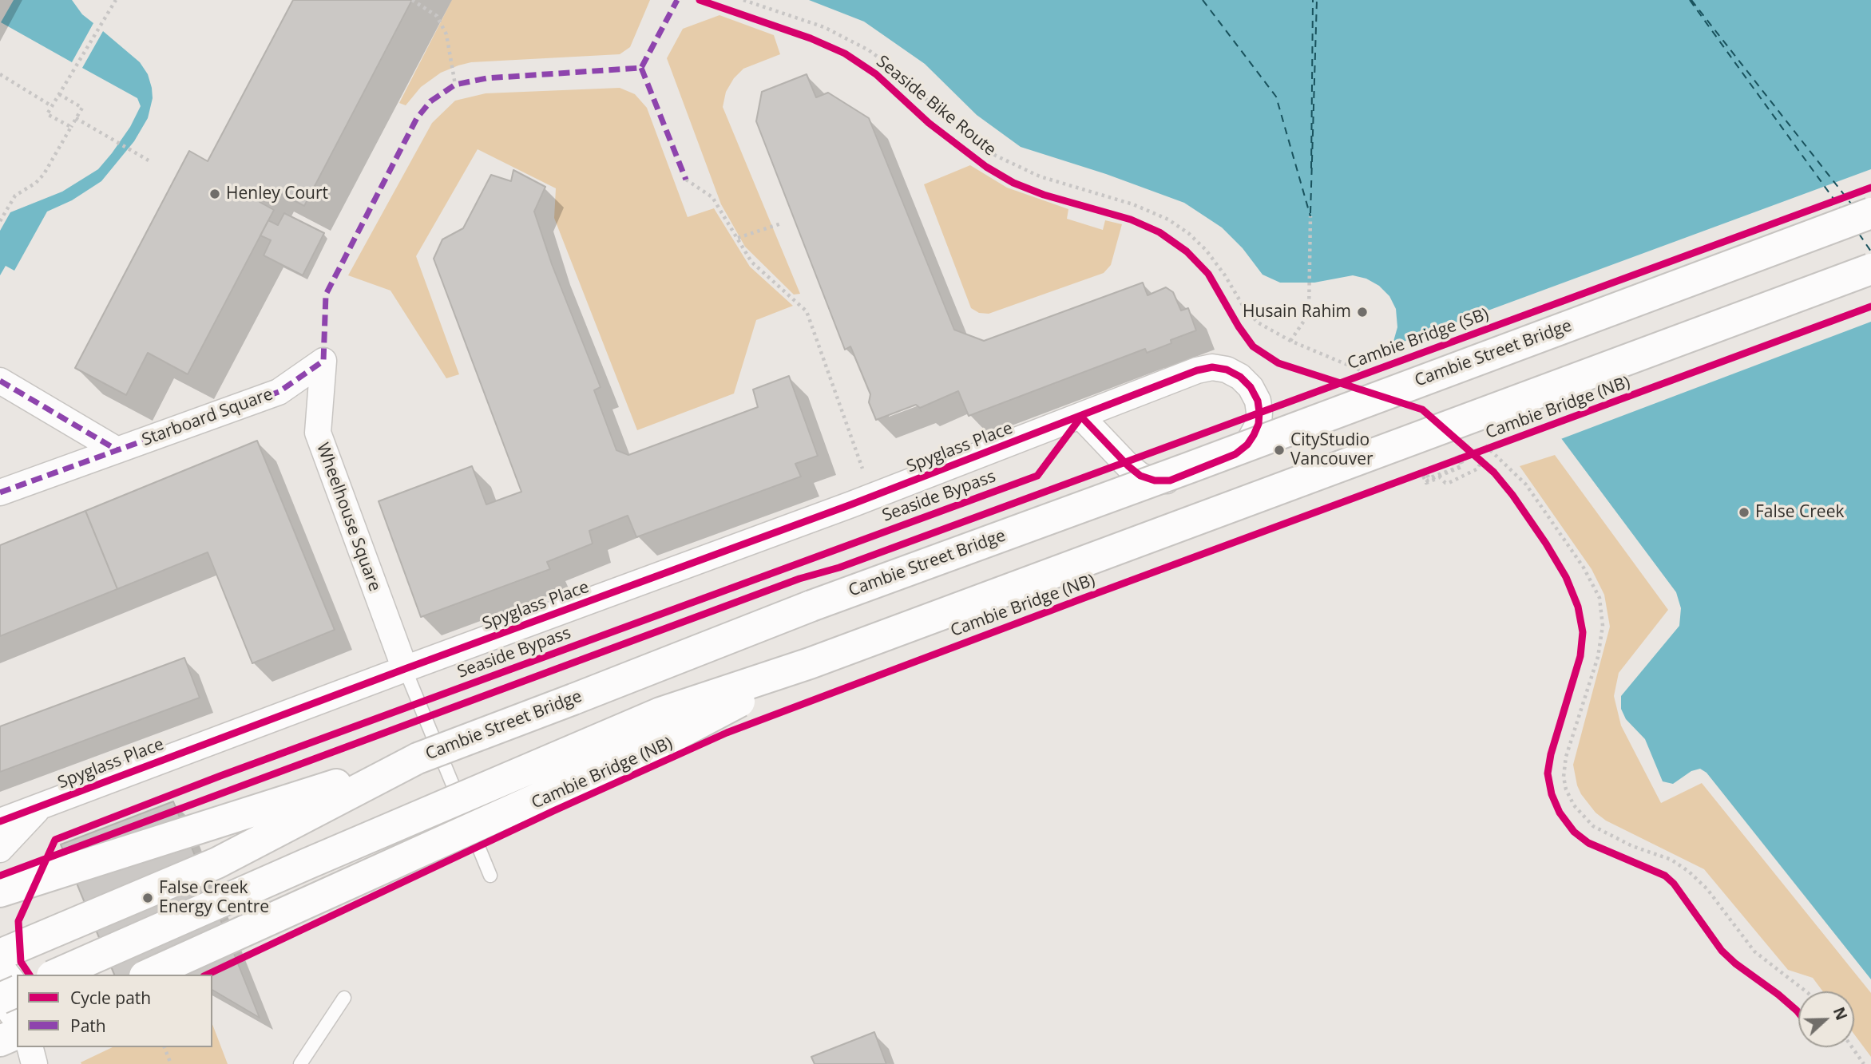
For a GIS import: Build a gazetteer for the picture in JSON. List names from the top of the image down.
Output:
{
  "streets": {
    "main road": ["Cambie Street Bridge"],
    "street": ["Starboard Square", "Spyglass Place", "Wheelhouse Square"],
    "cycle path": [
      "Seaside Bike Route",
      "Cambie Bridge (SB)",
      "Cambie Bridge (NB)",
      "Seaside Bypass"
    ]
  },
  "crossings": [
    ["Starboard Square", "Wheelhouse Square"],
    ["Spyglass Place", "Wheelhouse Square"]
  ],
  "places": [
    "Henley Court",
    "Husain Rahim",
    "CityStudio Vancouver",
    "False Creek",
    "False Creek Energy Centre"
  ],
  "legend": ["Cycle path", "Path"],
  "north": "right"
}
